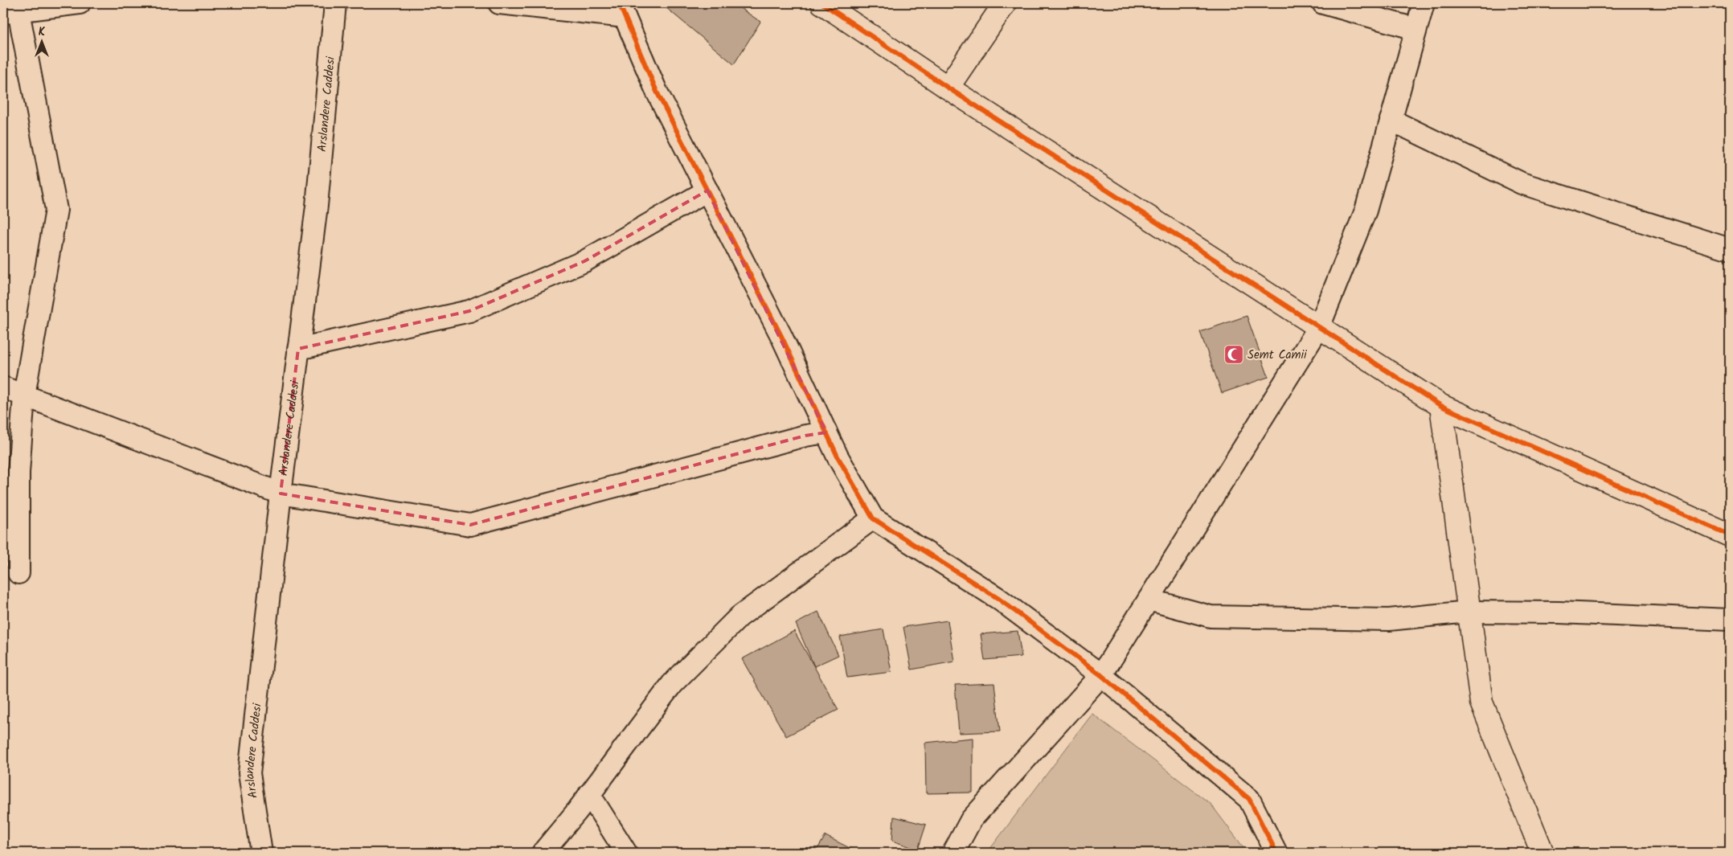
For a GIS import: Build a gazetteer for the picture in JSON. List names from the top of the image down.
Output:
{
  "streets": {
    "street": ["Arslandere Caddesi"]
  },
  "places": {
    "mosque": ["Semt Camii"]
  },
  "north": "top"
}
